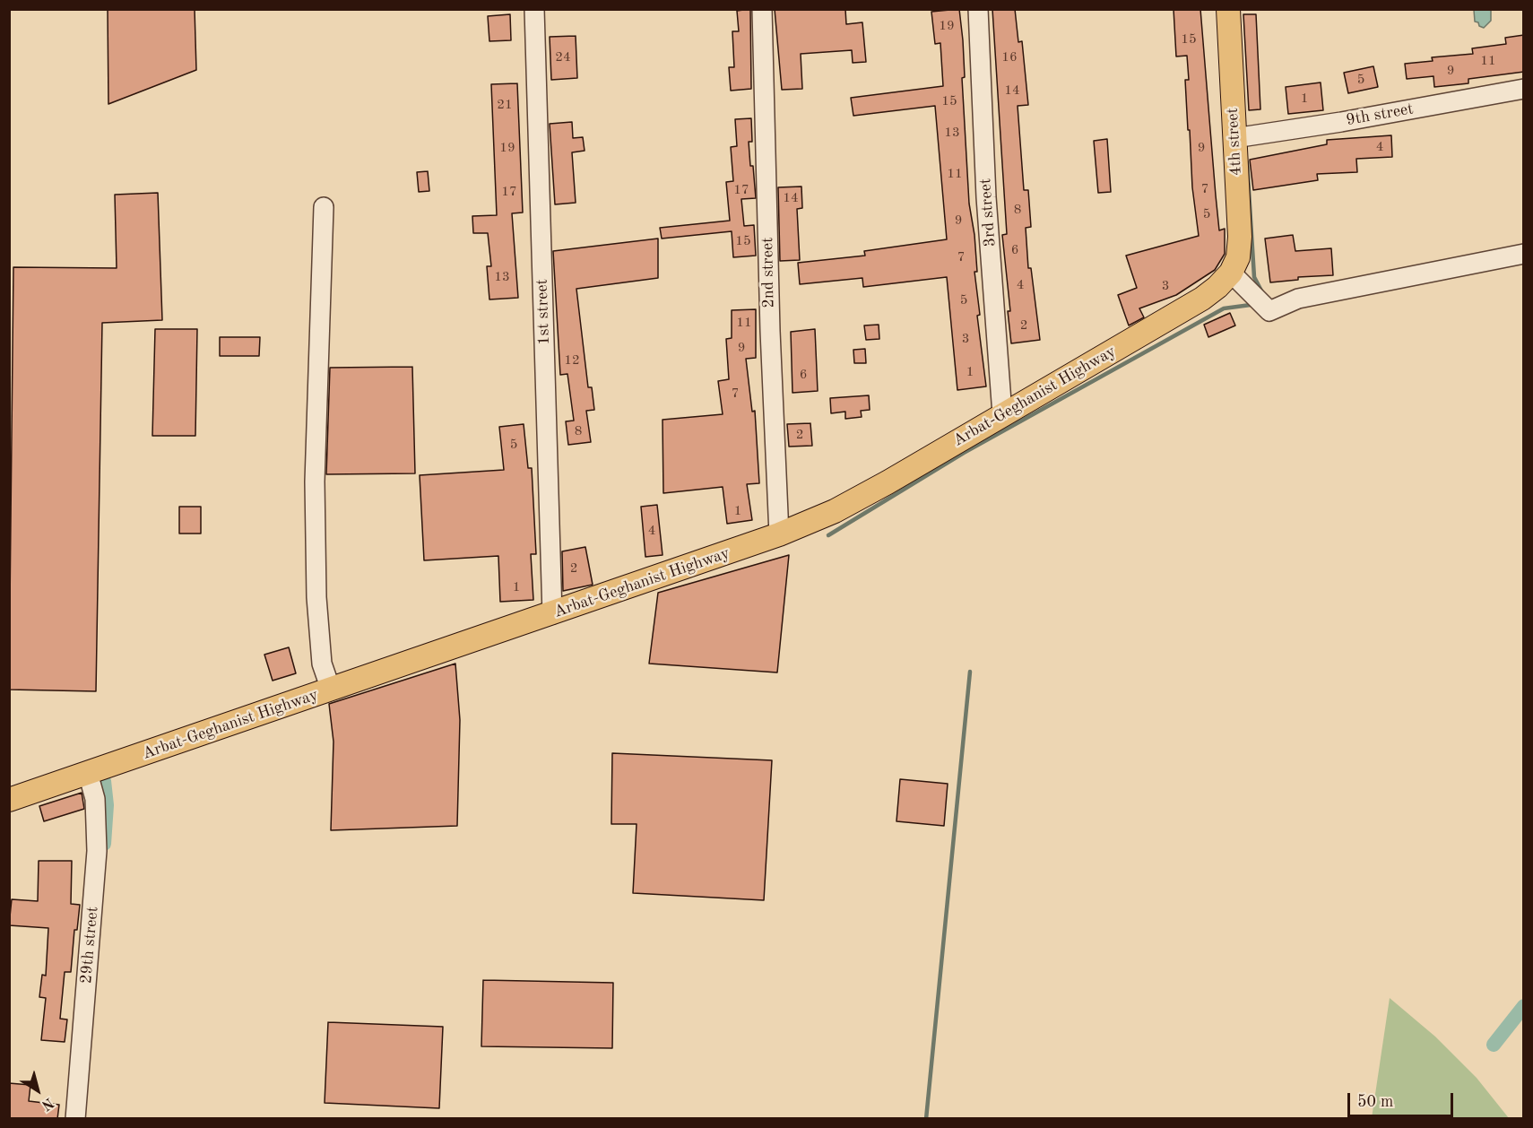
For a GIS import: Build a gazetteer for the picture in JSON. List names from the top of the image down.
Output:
{
  "streets": {
    "main road": ["4th street", "Arbat-Geghanist Highway"],
    "street": [
      "9th street",
      "3rd street",
      "2nd street",
      "1st street",
      "29th street"
    ]
  },
  "crossings": [
    ["9th street", "4th street"],
    ["4th street", "Arbat-Geghanist Highway"],
    ["3rd street", "Arbat-Geghanist Highway"],
    ["2nd street", "Arbat-Geghanist Highway"],
    ["1st street", "Arbat-Geghanist Highway"],
    ["Arbat-Geghanist Highway", "29th street"]
  ],
  "house_numbers": [
    "19",
    "15",
    "24",
    "16",
    "11",
    "9",
    "5",
    "14",
    "1",
    "15",
    "21",
    "13",
    "4",
    "19",
    "9",
    "11",
    "7",
    "17",
    "17",
    "14",
    "8",
    "5",
    "9",
    "15",
    "6",
    "7",
    "13",
    "4",
    "3",
    "5",
    "11",
    "2",
    "3",
    "9",
    "12",
    "1",
    "6",
    "7",
    "8",
    "2",
    "5",
    "1",
    "4",
    "2",
    "1"
  ],
  "scale_bar": "50 m",
  "north": "bottom right"
}
